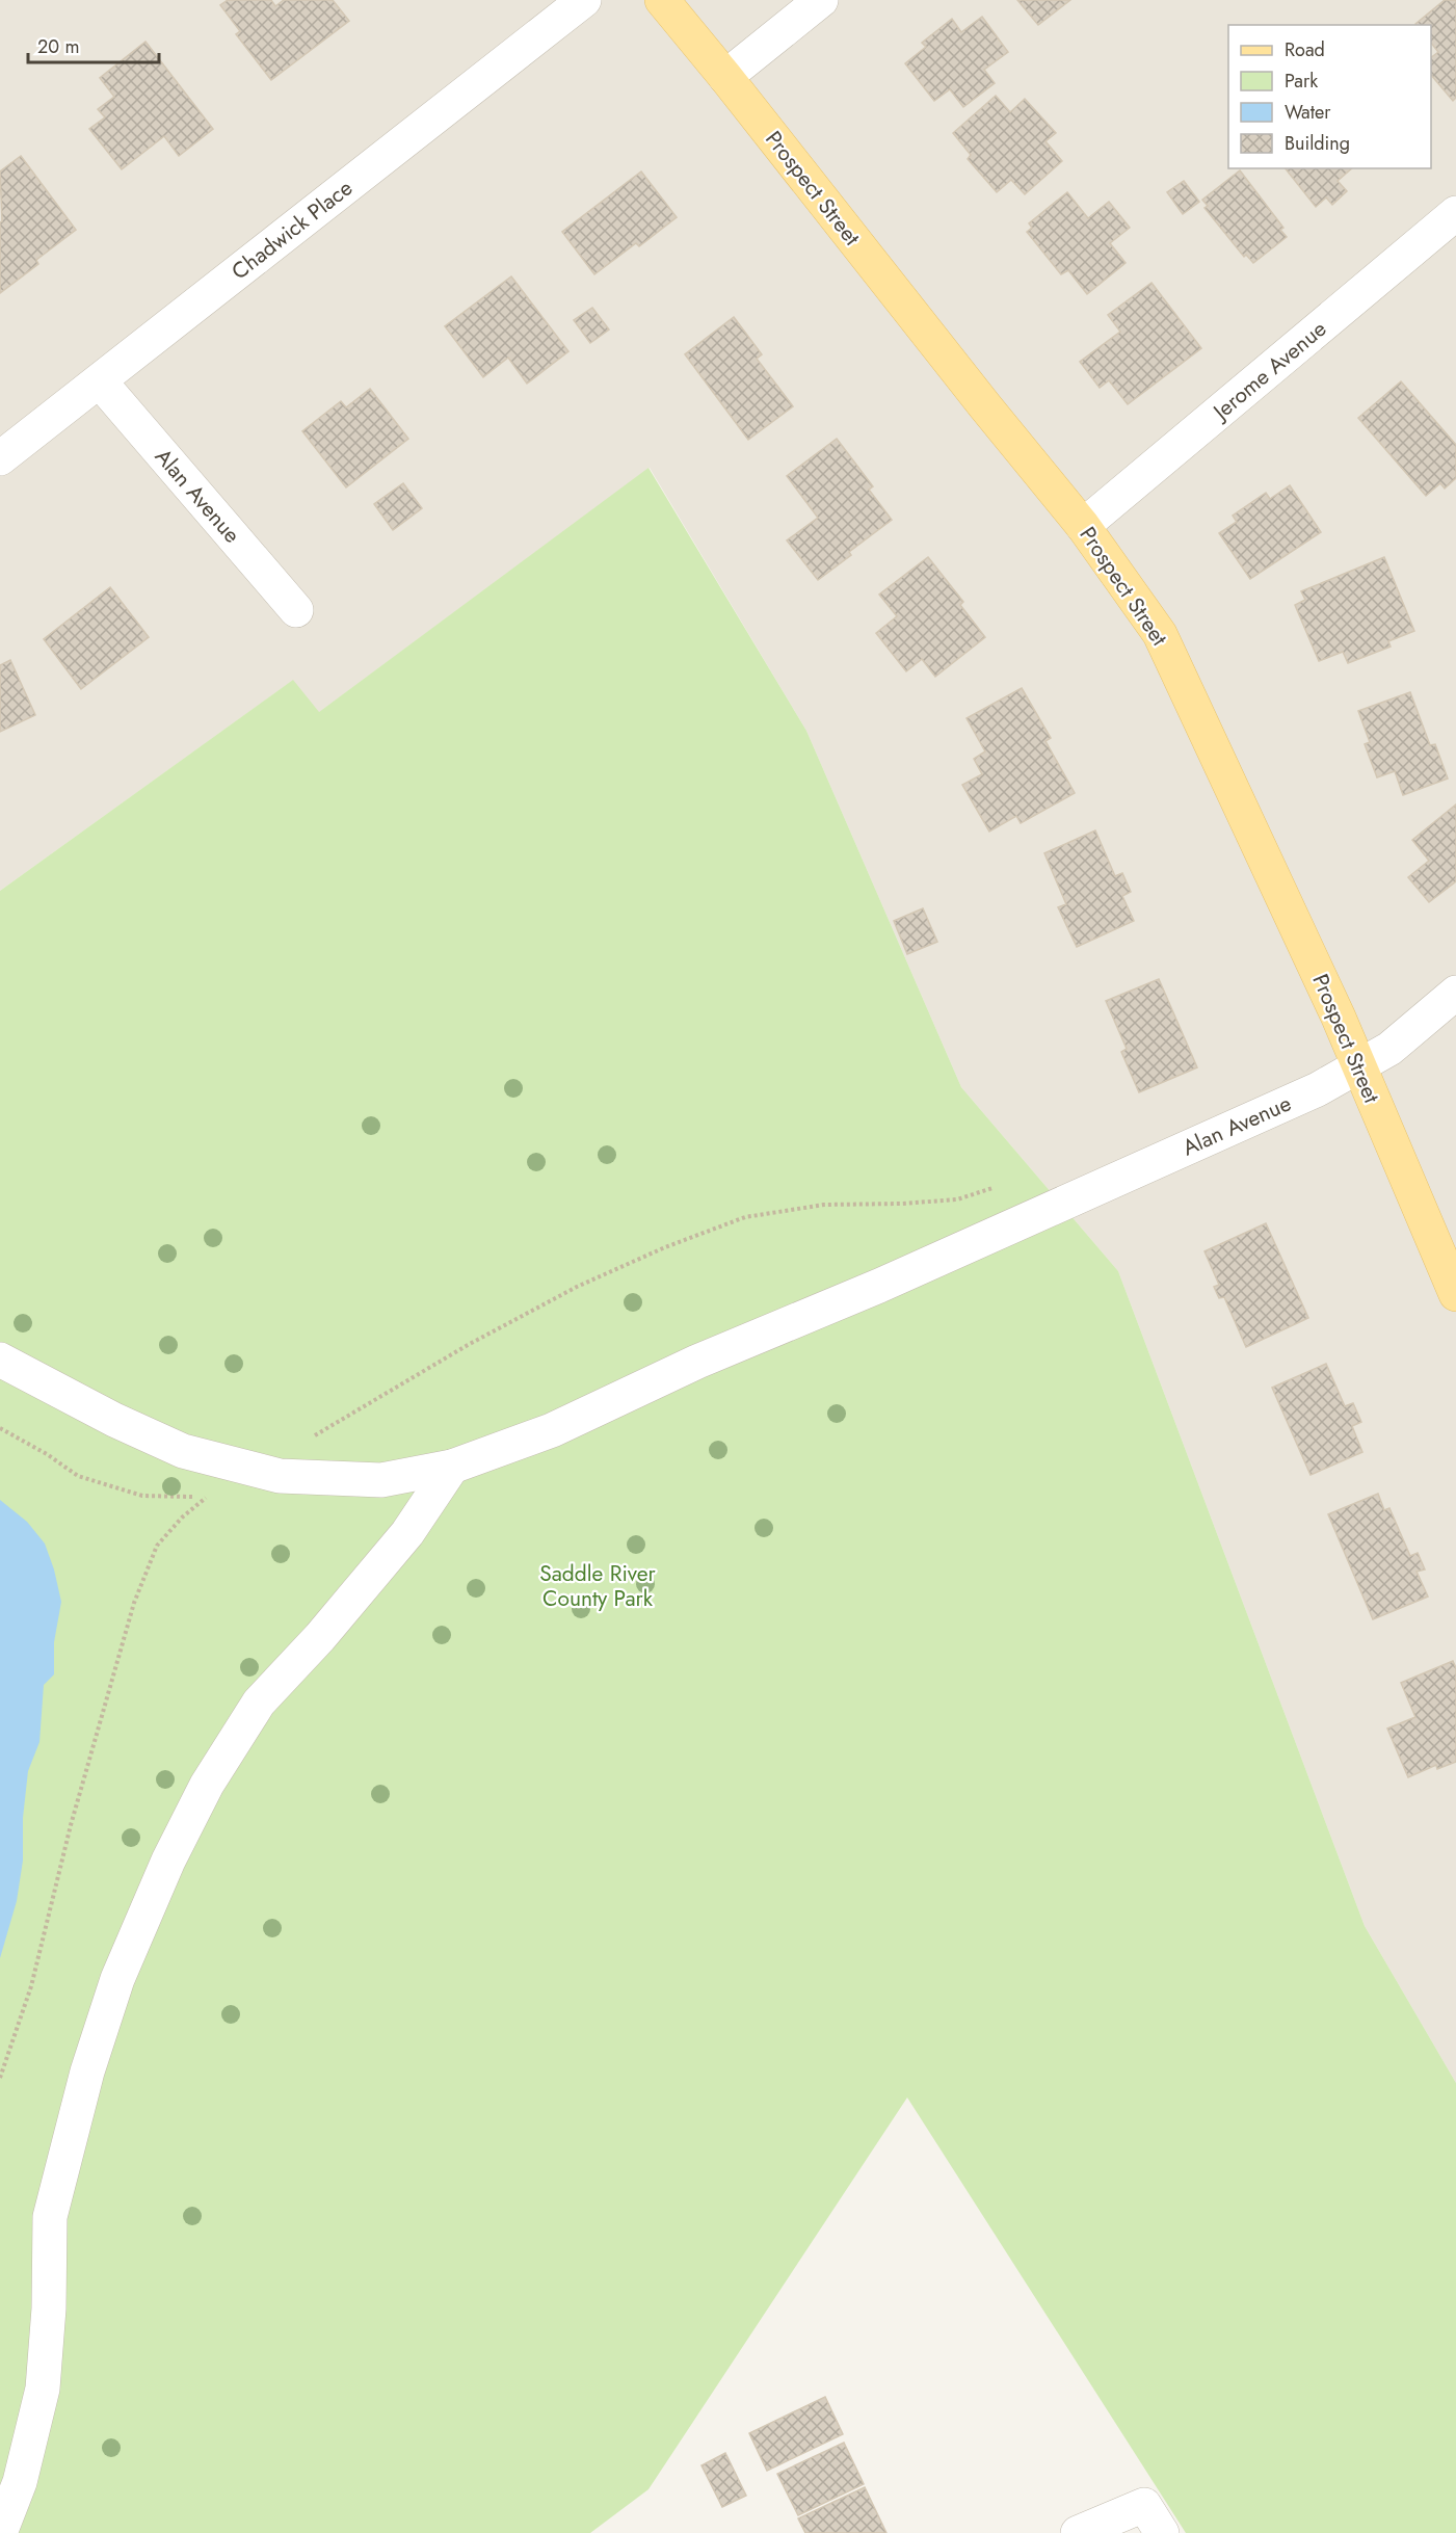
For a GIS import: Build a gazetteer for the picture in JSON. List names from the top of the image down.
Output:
{
  "streets": {
    "main road": ["Prospect Street"],
    "street": ["Chadwick Place", "Jerome Avenue", "Alan Avenue"]
  },
  "crossings": [
    ["Prospect Street", "Jerome Avenue"],
    ["Prospect Street", "Alan Avenue"],
    ["Chadwick Place", "Alan Avenue"]
  ],
  "parks": ["Saddle River County Park"],
  "legend": [
    "Road",
    "Park",
    "Water",
    "Building"
  ],
  "scale_bar": "20 m"
}
